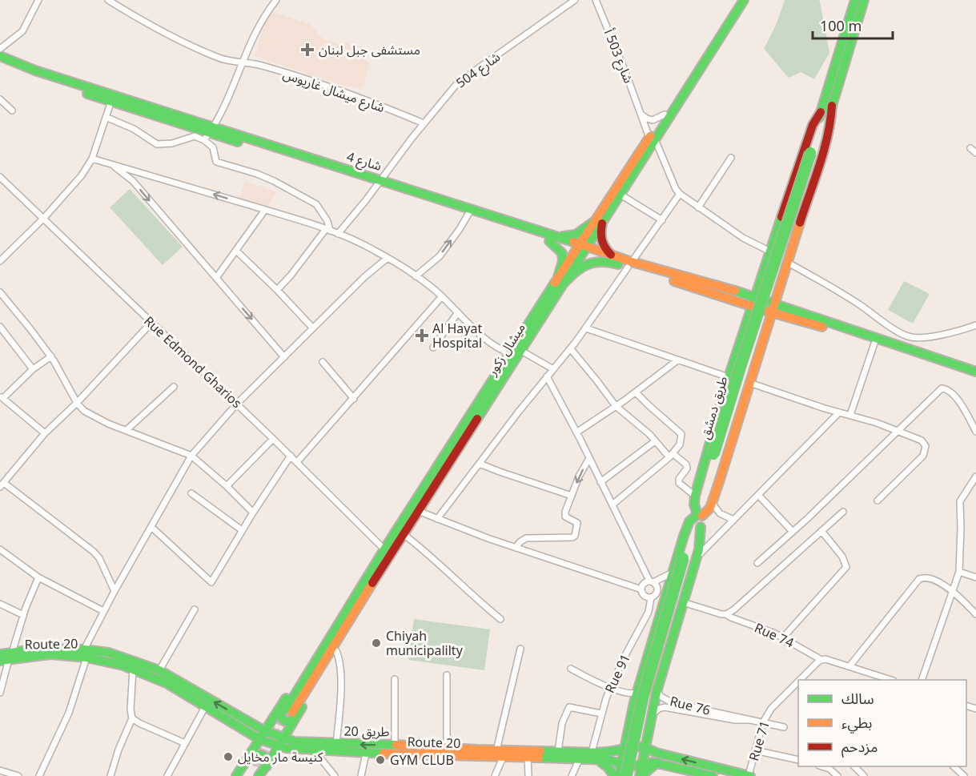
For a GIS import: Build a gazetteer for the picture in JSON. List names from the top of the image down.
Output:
{
  "streets": {
    "main road": [
      "شارع 4",
      "ميشال زكور",
      "طريق دمشق",
      "Route 20",
      "طريق 20"
    ],
    "street": [
      "شارع 503 أ",
      "شارع 504",
      "شارع ميشال غاريوس",
      "Rue Edmond Gharios",
      "Rue 74",
      "Rue 91",
      "Rue 76",
      "Rue 71"
    ]
  },
  "crossings": [
    ["شارع 503 أ", "ميشال زكور"],
    ["شارع 504", "شارع ميشال غاريوس"],
    ["شارع 504", "شارع 4"],
    ["شارع 4", "ميشال زكور"],
    ["ميشال زكور", "Rue Edmond Gharios"],
    ["Rue 74", "Rue 71"],
    ["Route 20", "Rue 91"],
    ["Route 20", "طريق 20"],
    ["Rue 91", "طريق 20"],
    ["Rue 76", "Rue 71"]
  ],
  "places": {
    "health": ["مستشفى جبل لبنان", "Al Hayat Hospital"],
    "other": ["Chiyah municipalilty", "كنيسة مار مخايل", "GYM CLUB"]
  },
  "legend": ["سالك", "بطيء", "مزدحم"],
  "scale_bar": "100 m"
}
